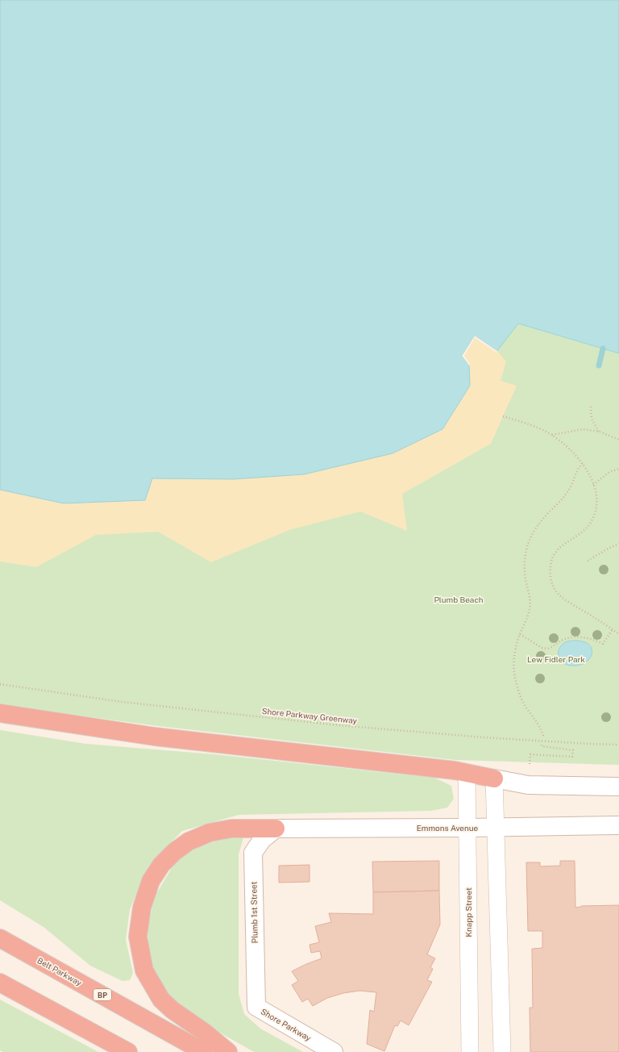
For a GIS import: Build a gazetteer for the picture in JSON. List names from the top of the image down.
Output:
{
  "streets": {
    "highway": ["Belt Parkway", "BP"],
    "main road": ["Emmons Avenue", "Plumb 1st Street", "Shore Parkway"],
    "street": ["Knapp Street"],
    "path": ["Shore Parkway Greenway"]
  },
  "crossings": [
    ["Emmons Avenue", "Plumb 1st Street"],
    ["Emmons Avenue", "Knapp Street"],
    ["Plumb 1st Street", "Shore Parkway"]
  ],
  "parks": ["Plumb Beach", "Lew Fidler Park"]
}
